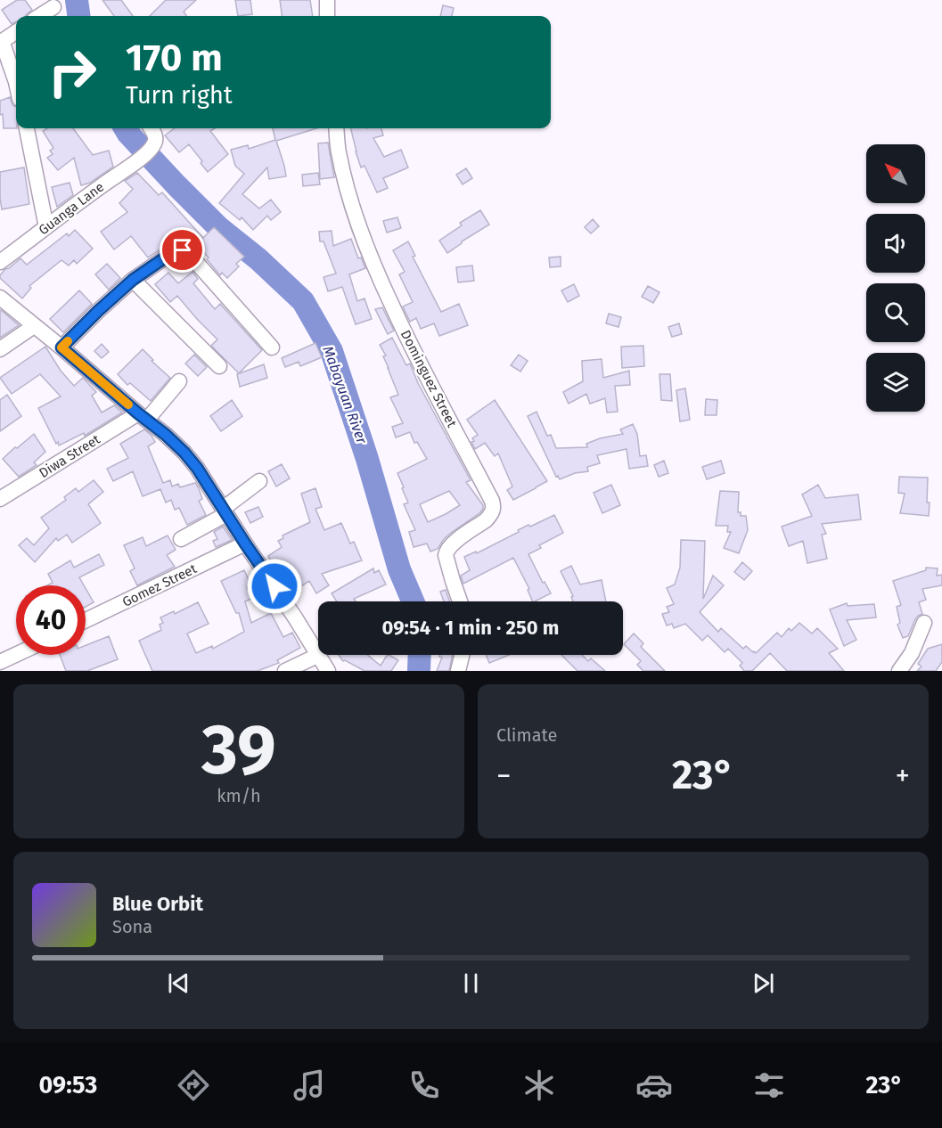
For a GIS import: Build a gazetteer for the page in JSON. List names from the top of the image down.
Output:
{
  "streets": {
    "street": [
      "Guanga Lane",
      "Dominguez Street",
      "Diwa Street",
      "Gomez Street"
    ]
  },
  "water": ["Mabayuan River"],
  "north": "top left",
  "page": {
    "turn": ["170 m", "Turn right"],
    "limit": "40",
    "trip": "09:54 · 1 min · 250 m",
    "tile": [
      ["39", "km/h"],
      "Climate"
    ],
    "heat": ["−", "23°", "+"],
    "song": ["Blue Orbit", "Sona"],
    "tabs": ["09:53", "23°"]
  }
}
